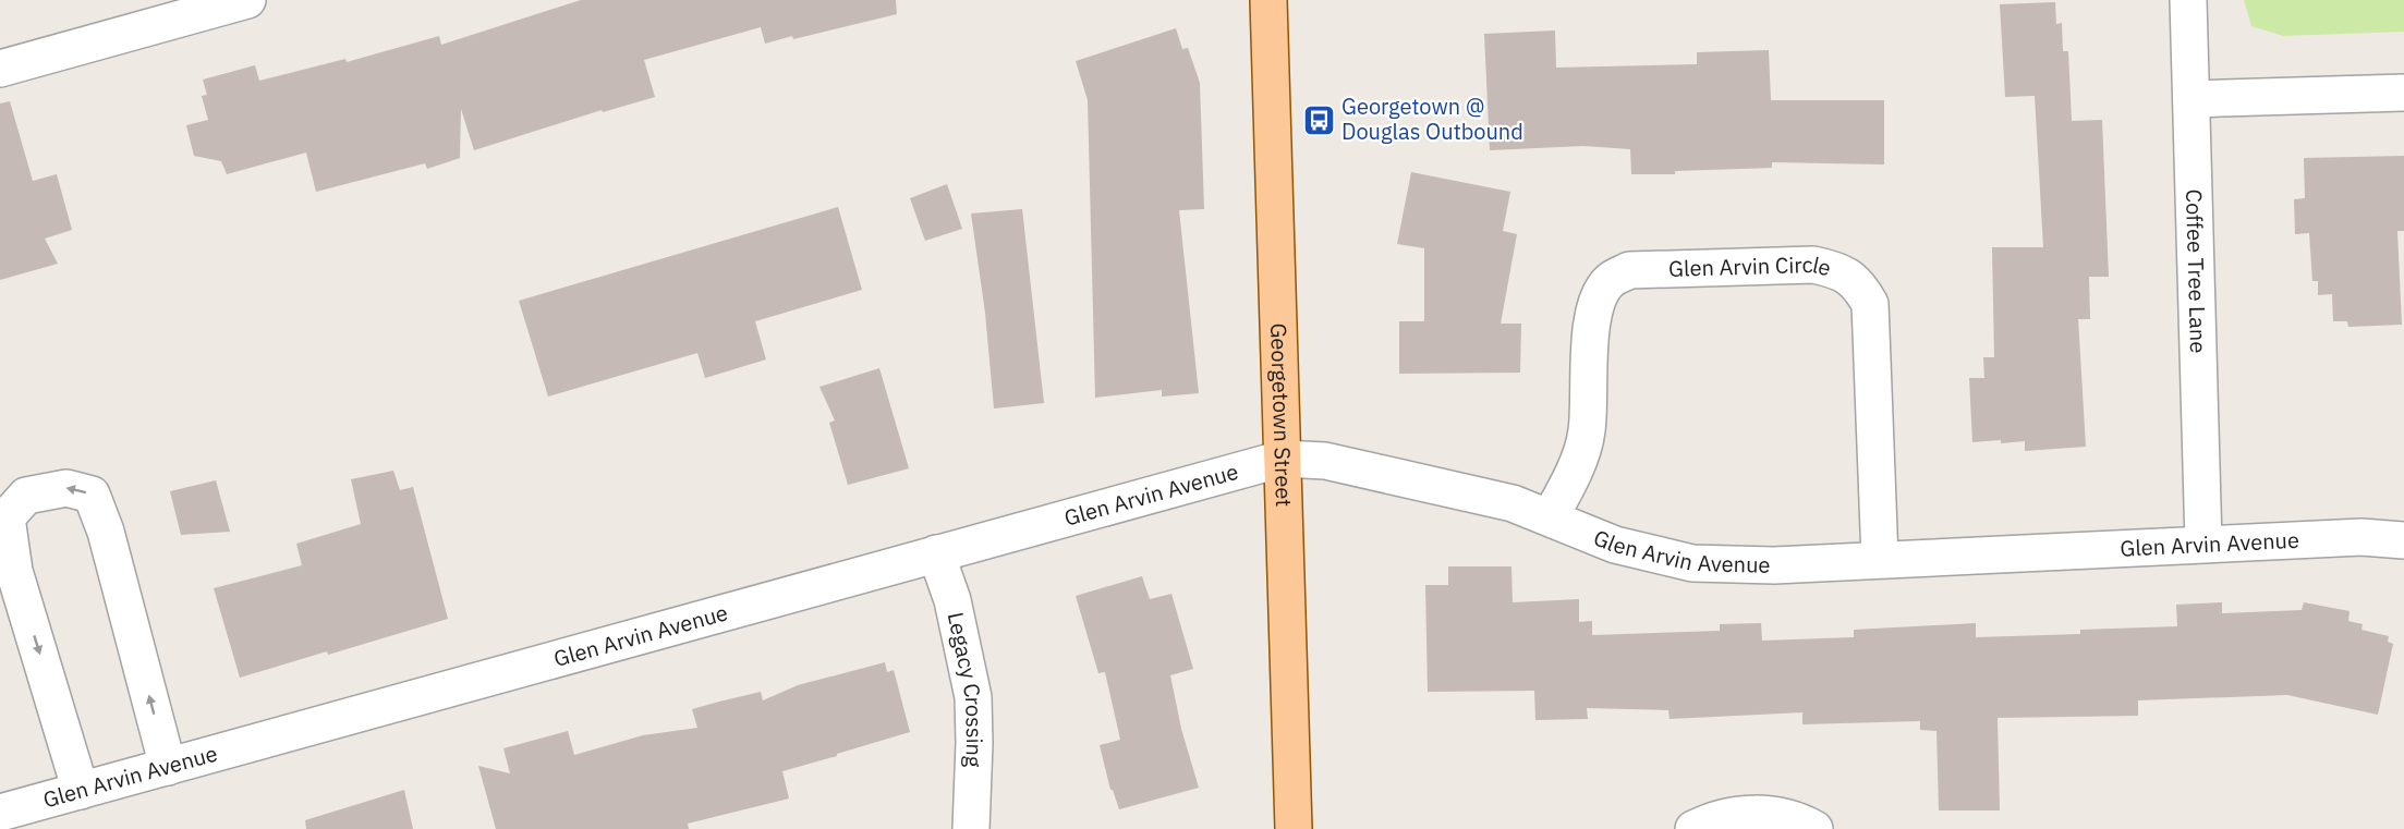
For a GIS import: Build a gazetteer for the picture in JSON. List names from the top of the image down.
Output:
{
  "streets": {
    "main road": ["Georgetown Street"],
    "street": [
      "Glen Arvin Circle",
      "Coffee Tree Lane",
      "Glen Arvin Avenue",
      "Legacy Crossing"
    ]
  },
  "crossings": [
    ["Glen Arvin Circle", "Glen Arvin Avenue"],
    ["Coffee Tree Lane", "Glen Arvin Avenue"],
    ["Georgetown Street", "Glen Arvin Avenue"],
    ["Glen Arvin Avenue", "Legacy Crossing"]
  ],
  "places": {
    "bus stop": ["Georgetown @ Douglas Outbound"]
  }
}
